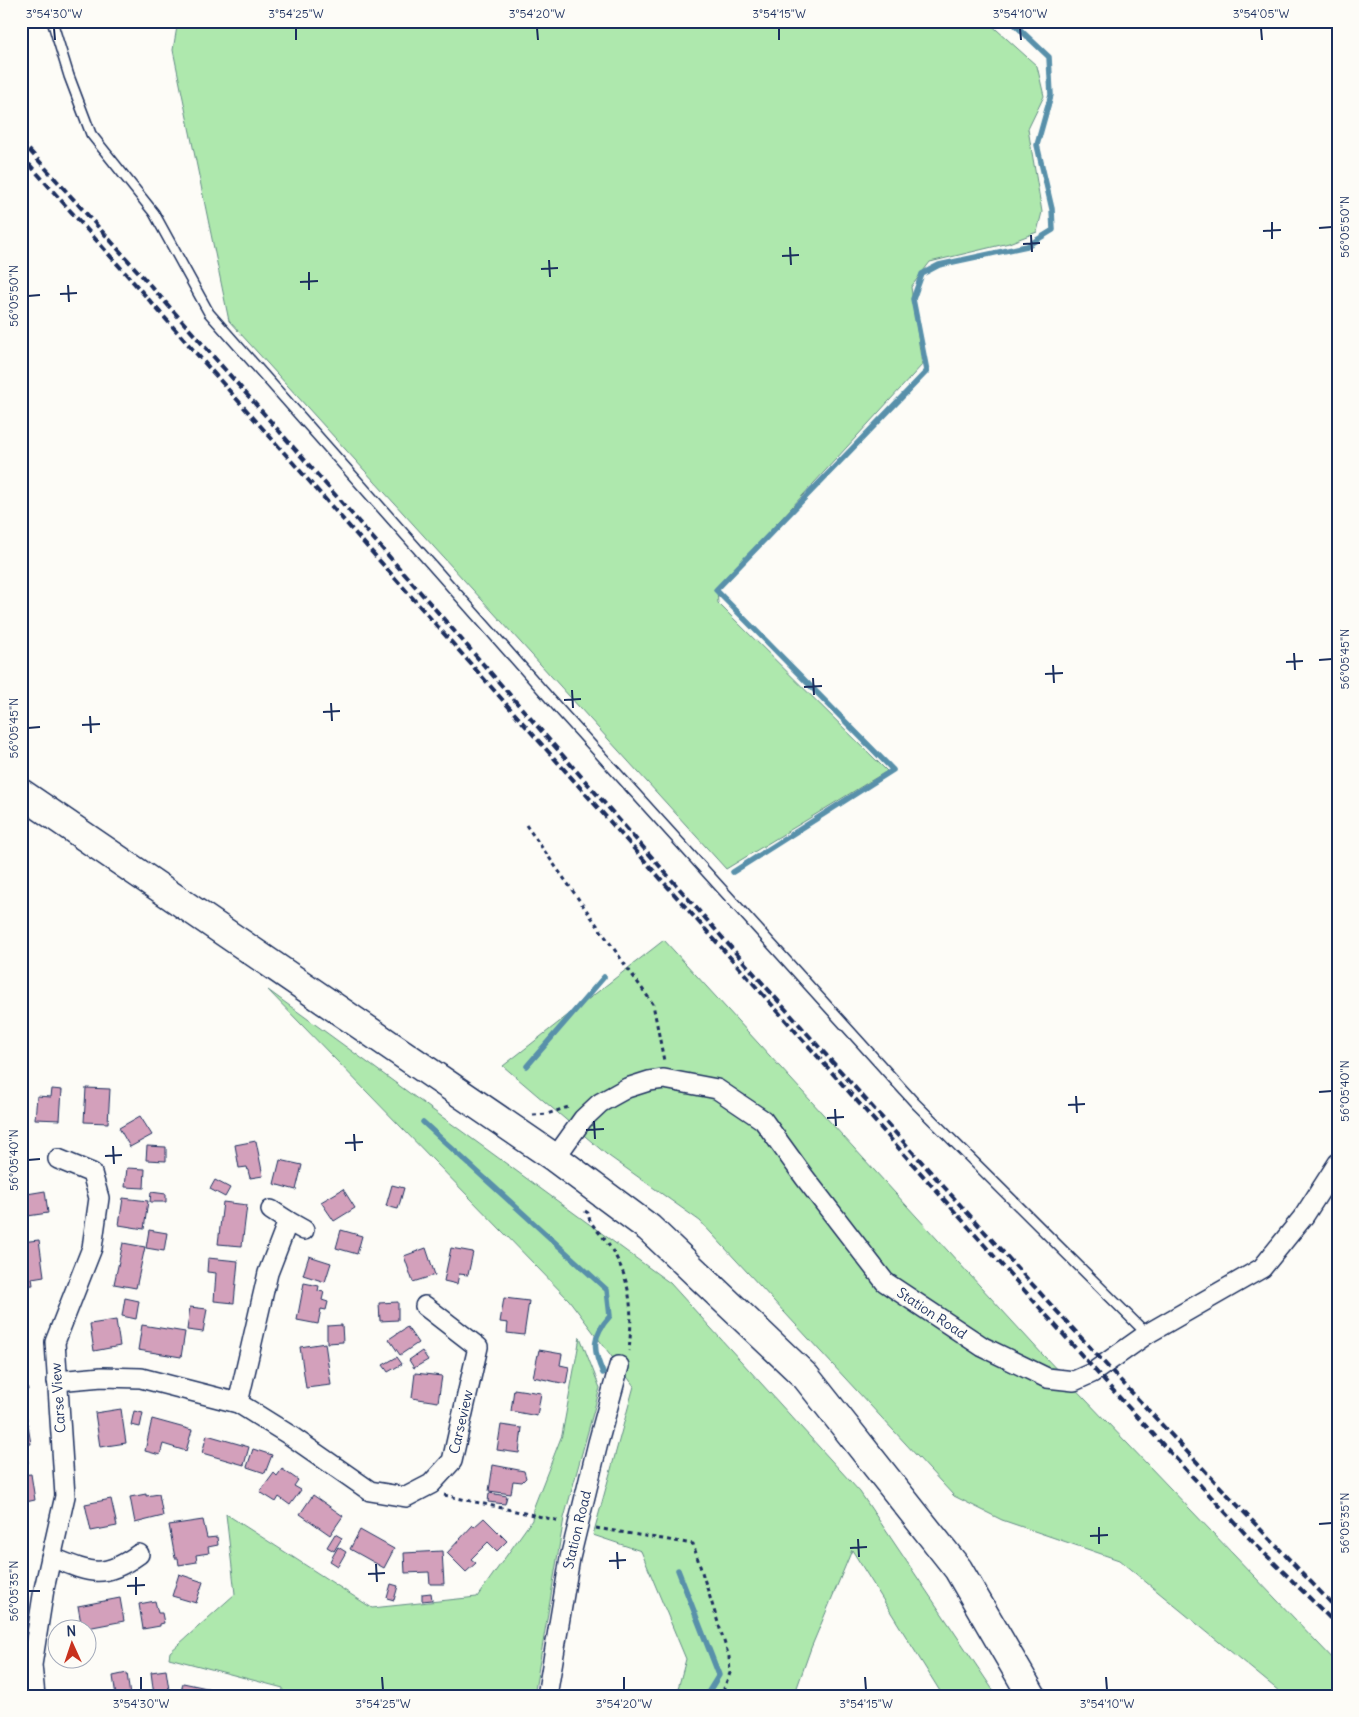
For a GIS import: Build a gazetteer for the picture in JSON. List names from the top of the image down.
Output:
{
  "streets": {
    "street": ["Station Road", "Carse View", "Carseview"]
  },
  "crossings": [
    ["Carse View", "Carseview"]
  ],
  "north": "top",
  "coordinates": [
    "3°54'30\"W",
    "3°54'25\"W",
    "3°54'20\"W",
    "3°54'15\"W",
    "3°54'10\"W",
    "3°54'05\"W",
    "56°05'50\"N",
    "56°05'45\"N",
    "56°05'40\"N",
    "56°05'35\"N"
  ]
}
